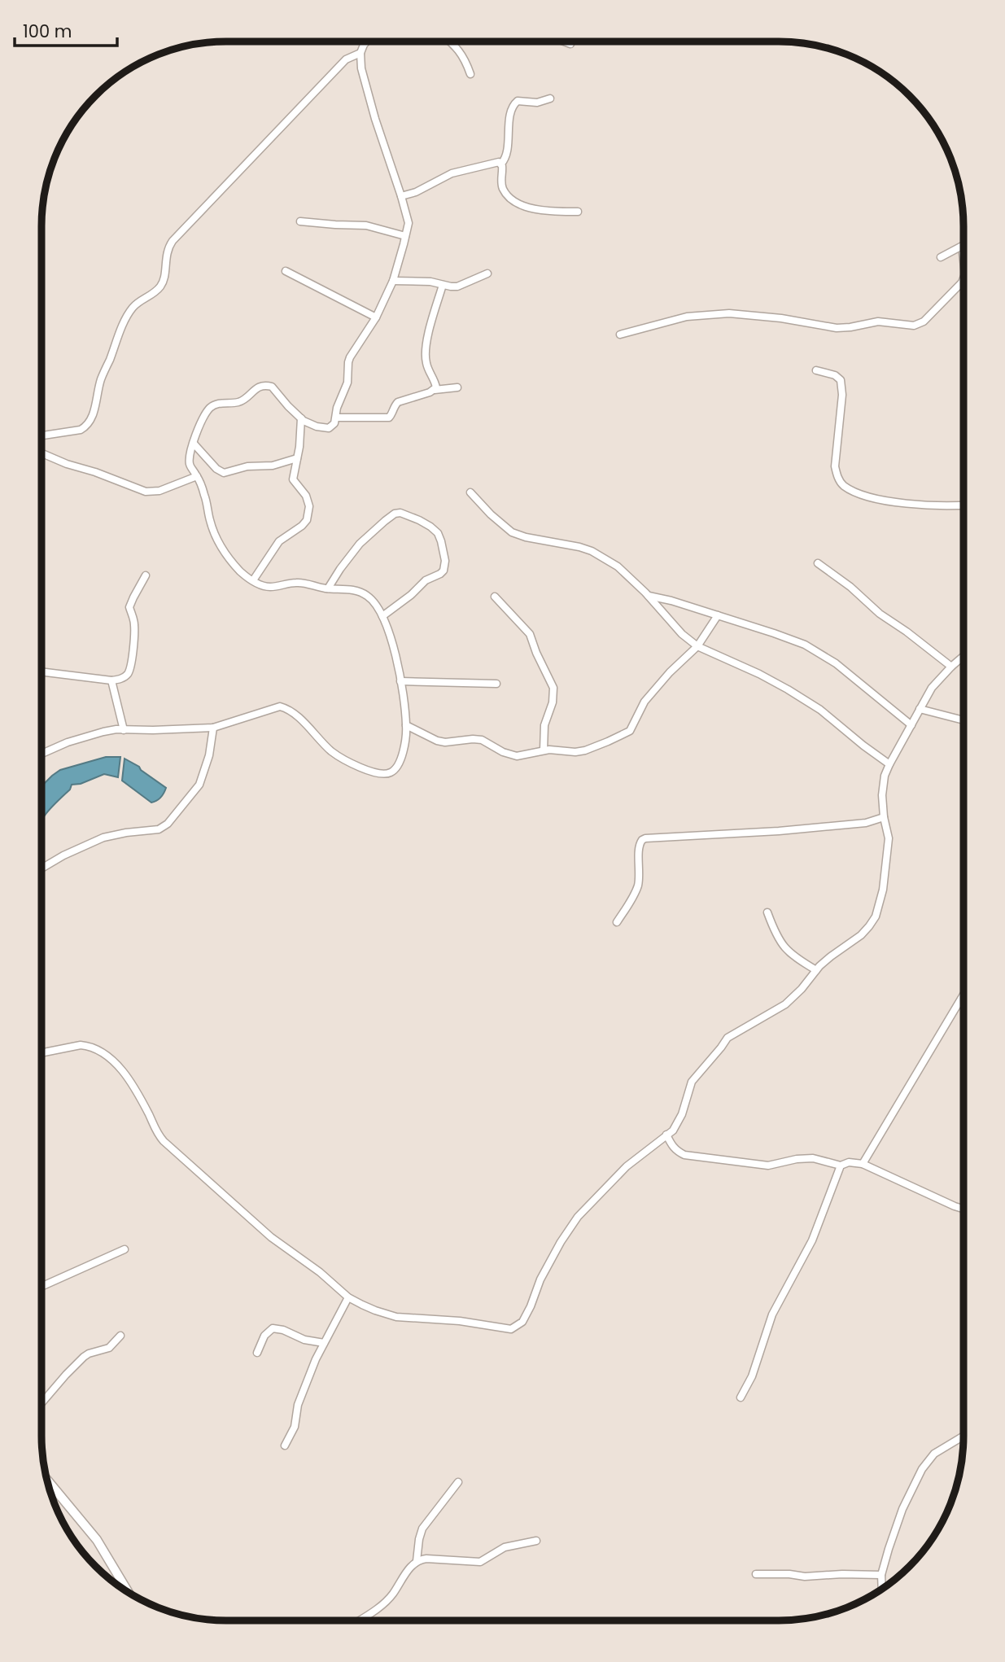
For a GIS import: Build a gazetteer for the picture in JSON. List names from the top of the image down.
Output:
{
  "scale_bar": "100 m"
}
